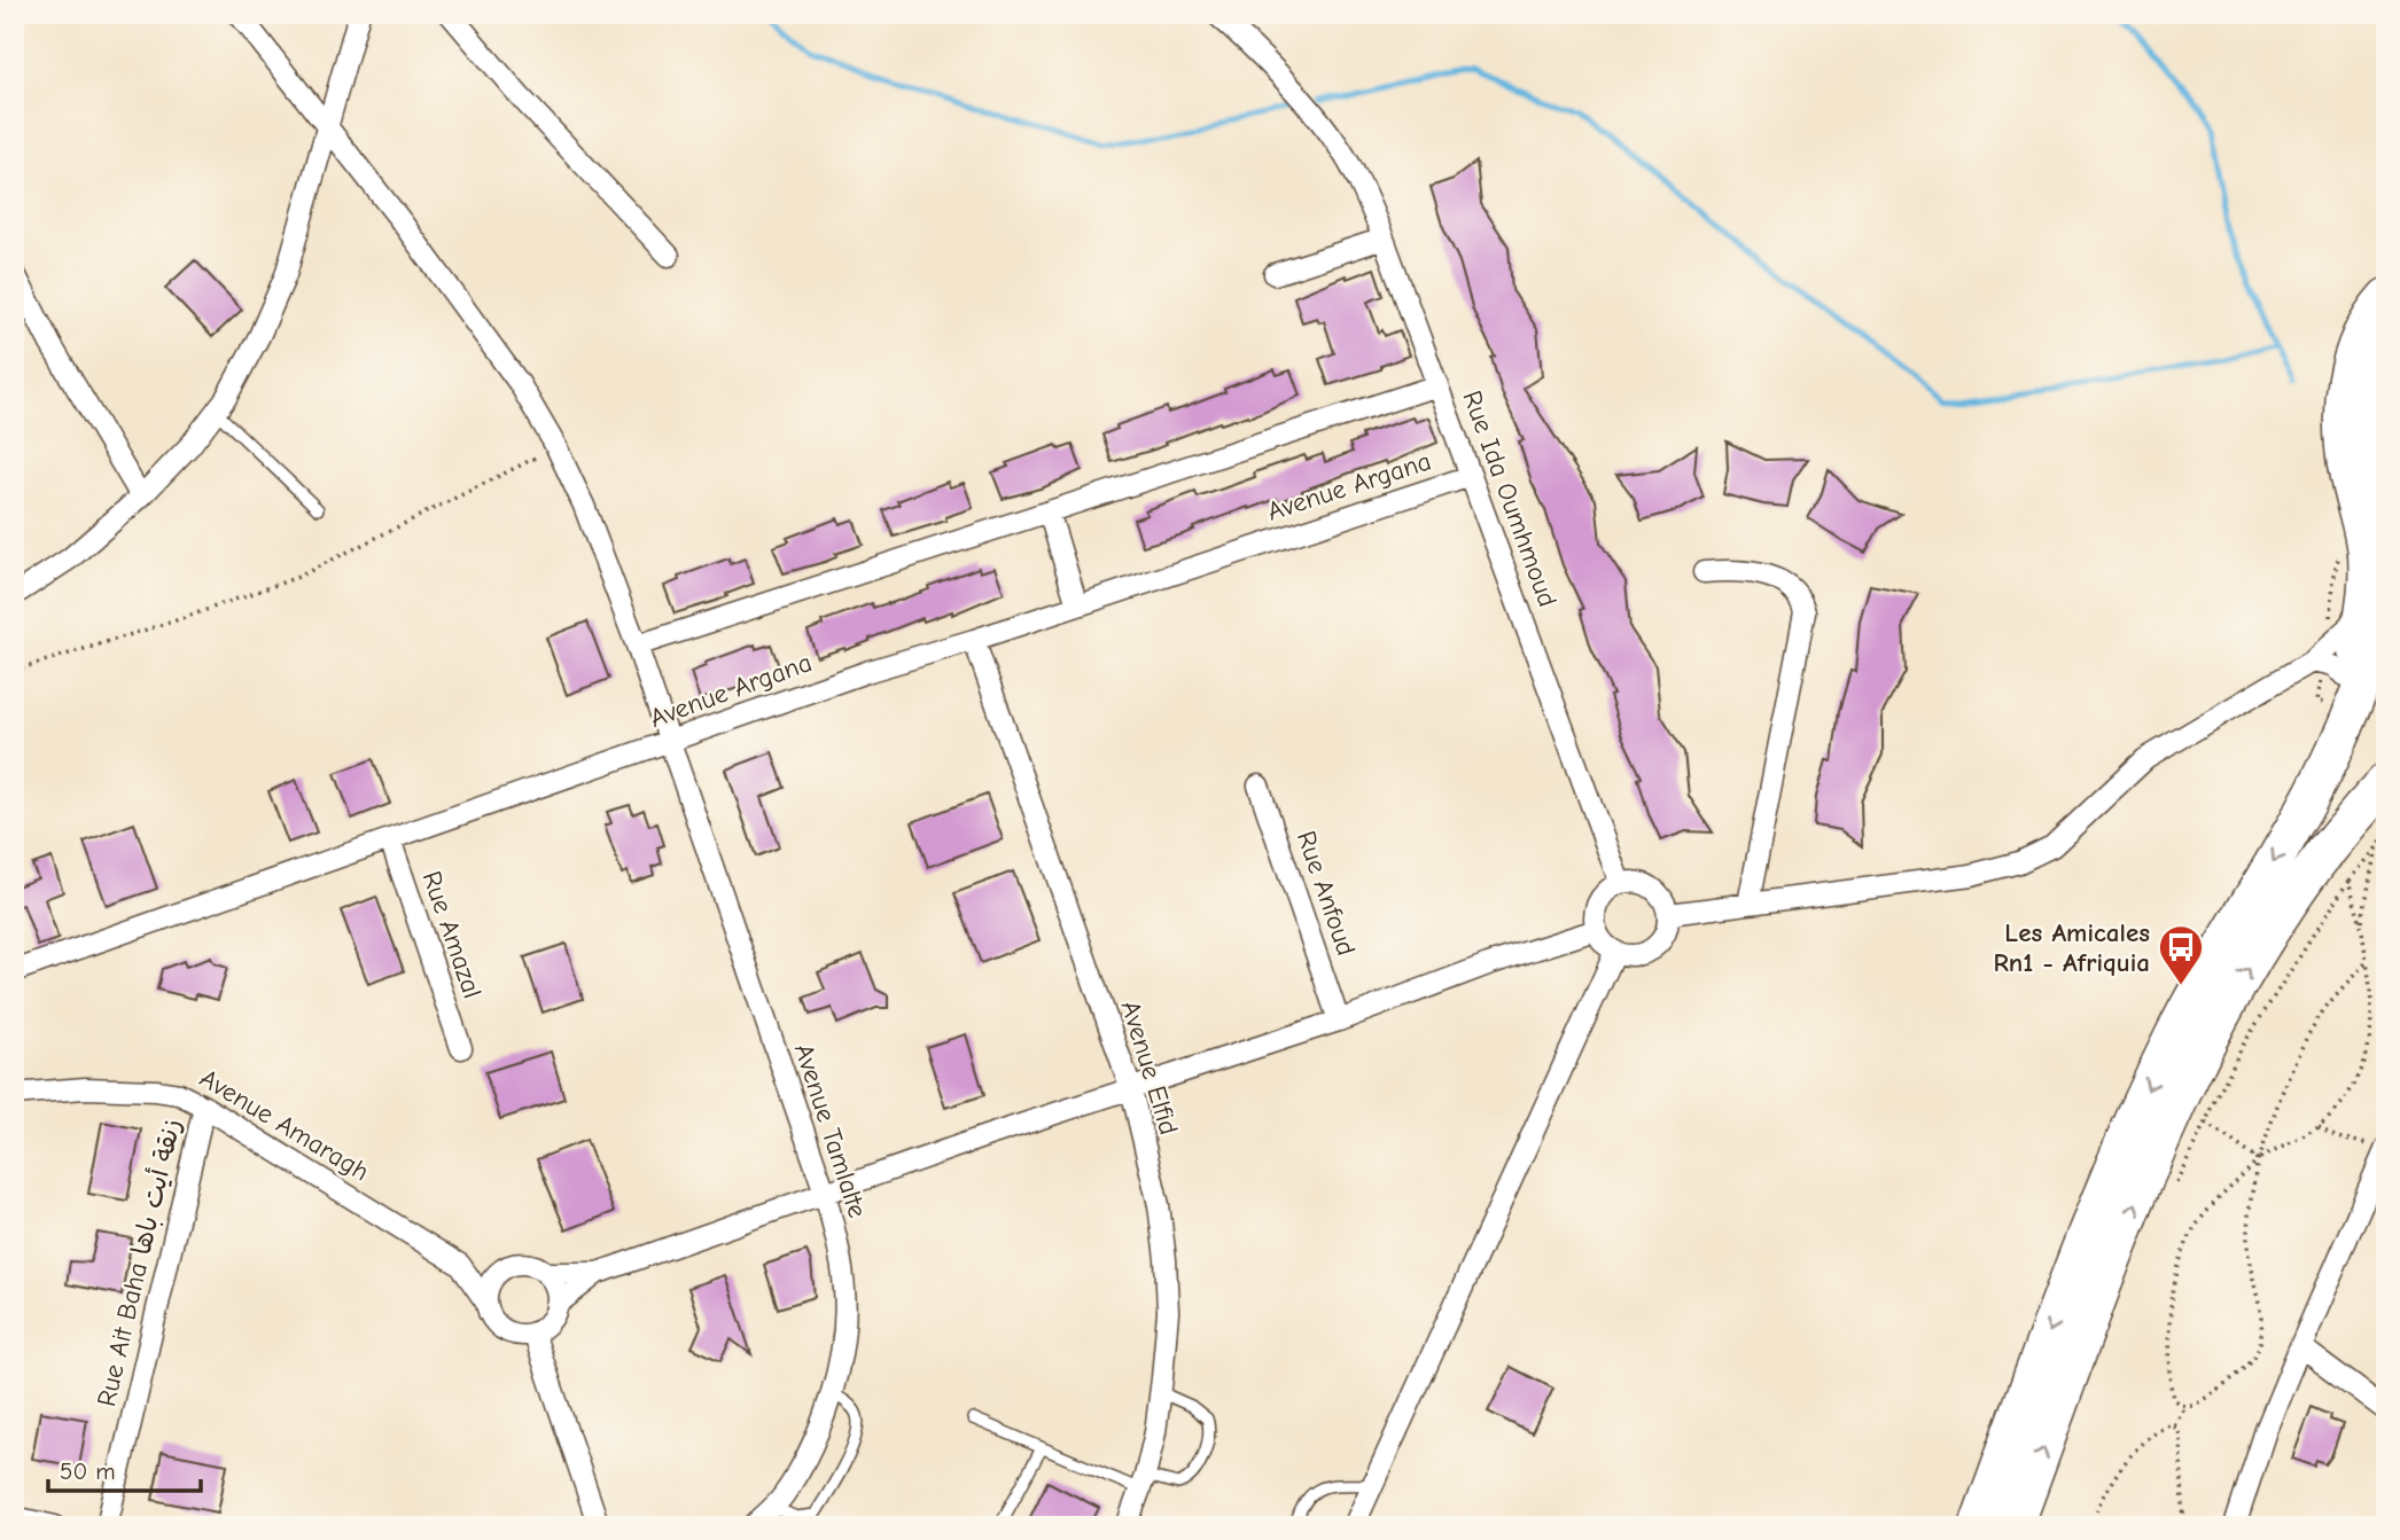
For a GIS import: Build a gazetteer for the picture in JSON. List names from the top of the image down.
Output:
{
  "streets": {
    "street": [
      "Avenue Argana",
      "Rue Ida Oumhmoud",
      "Rue Anfoud",
      "Rue Amazal",
      "Avenue Elfid",
      "Avenue Amaragh",
      "Avenue Tamlalte",
      "Rue Ait Baha زنقة أيت باها"
    ]
  },
  "crossings": [
    ["Avenue Argana", "Rue Ida Oumhmoud"],
    ["Avenue Argana", "Rue Amazal"],
    ["Avenue Argana", "Avenue Elfid"],
    ["Avenue Argana", "Avenue Tamlalte"],
    ["Avenue Amaragh", "Rue Ait Baha زنقة أيت باها"]
  ],
  "places": {
    "bus stop": ["Les Amicales Rn1 - Afriquia"]
  },
  "scale_bar": "50 m"
}
